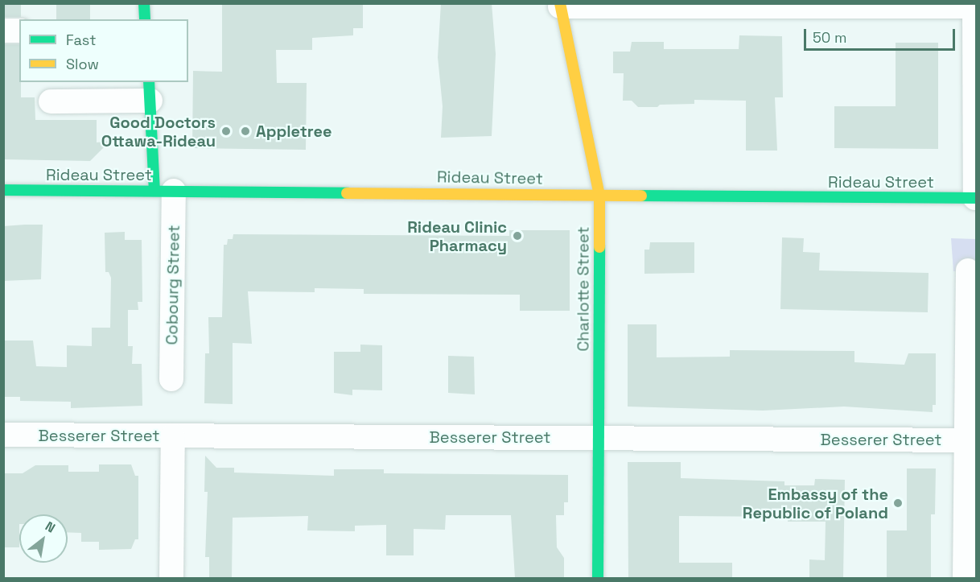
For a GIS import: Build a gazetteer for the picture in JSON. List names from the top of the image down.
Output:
{
  "streets": {
    "main road": ["Rideau Street", "Cobourg Street", "Charlotte Street"],
    "street": ["Besserer Street"]
  },
  "crossings": [
    ["Rideau Street", "Cobourg Street"],
    ["Rideau Street", "Charlotte Street"],
    ["Charlotte Street", "Besserer Street"]
  ],
  "places": [
    "Good Doctors Ottawa-Rideau",
    "Appletree",
    "Rideau Clinic Pharmacy",
    "Embassy of the Republic of Poland"
  ],
  "legend": ["Fast", "Slow"],
  "scale_bar": "50 m",
  "north": "top right"
}
